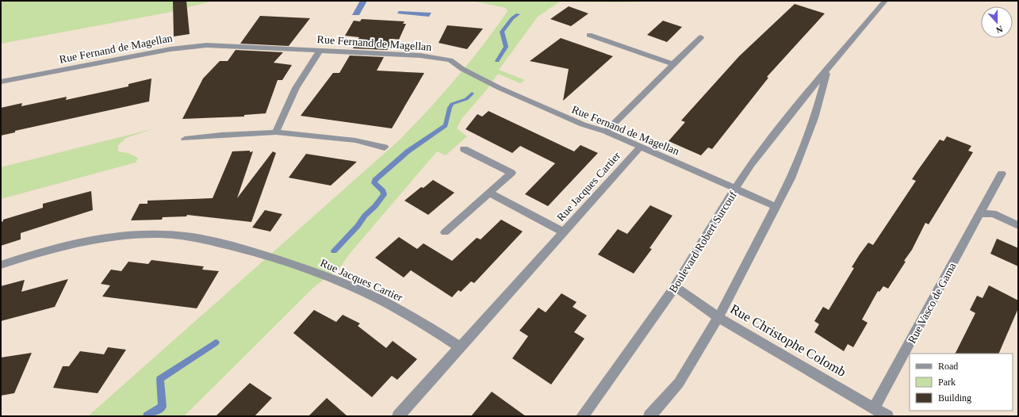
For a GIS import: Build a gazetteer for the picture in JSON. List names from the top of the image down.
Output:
{
  "streets": {
    "street": [
      "Rue Fernand de Magellan",
      "Rue Jacques Cartier",
      "Boulevard Robert Surcouf",
      "Rue Vasco de Gama",
      "Rue Christophe Colomb"
    ]
  },
  "crossings": [
    ["Rue Fernand de Magellan", "Rue Jacques Cartier"],
    ["Rue Fernand de Magellan", "Boulevard Robert Surcouf"],
    ["Boulevard Robert Surcouf", "Rue Christophe Colomb"],
    ["Rue Vasco de Gama", "Rue Christophe Colomb"]
  ],
  "legend": ["Road", "Park", "Building"],
  "north": "bottom"
}
